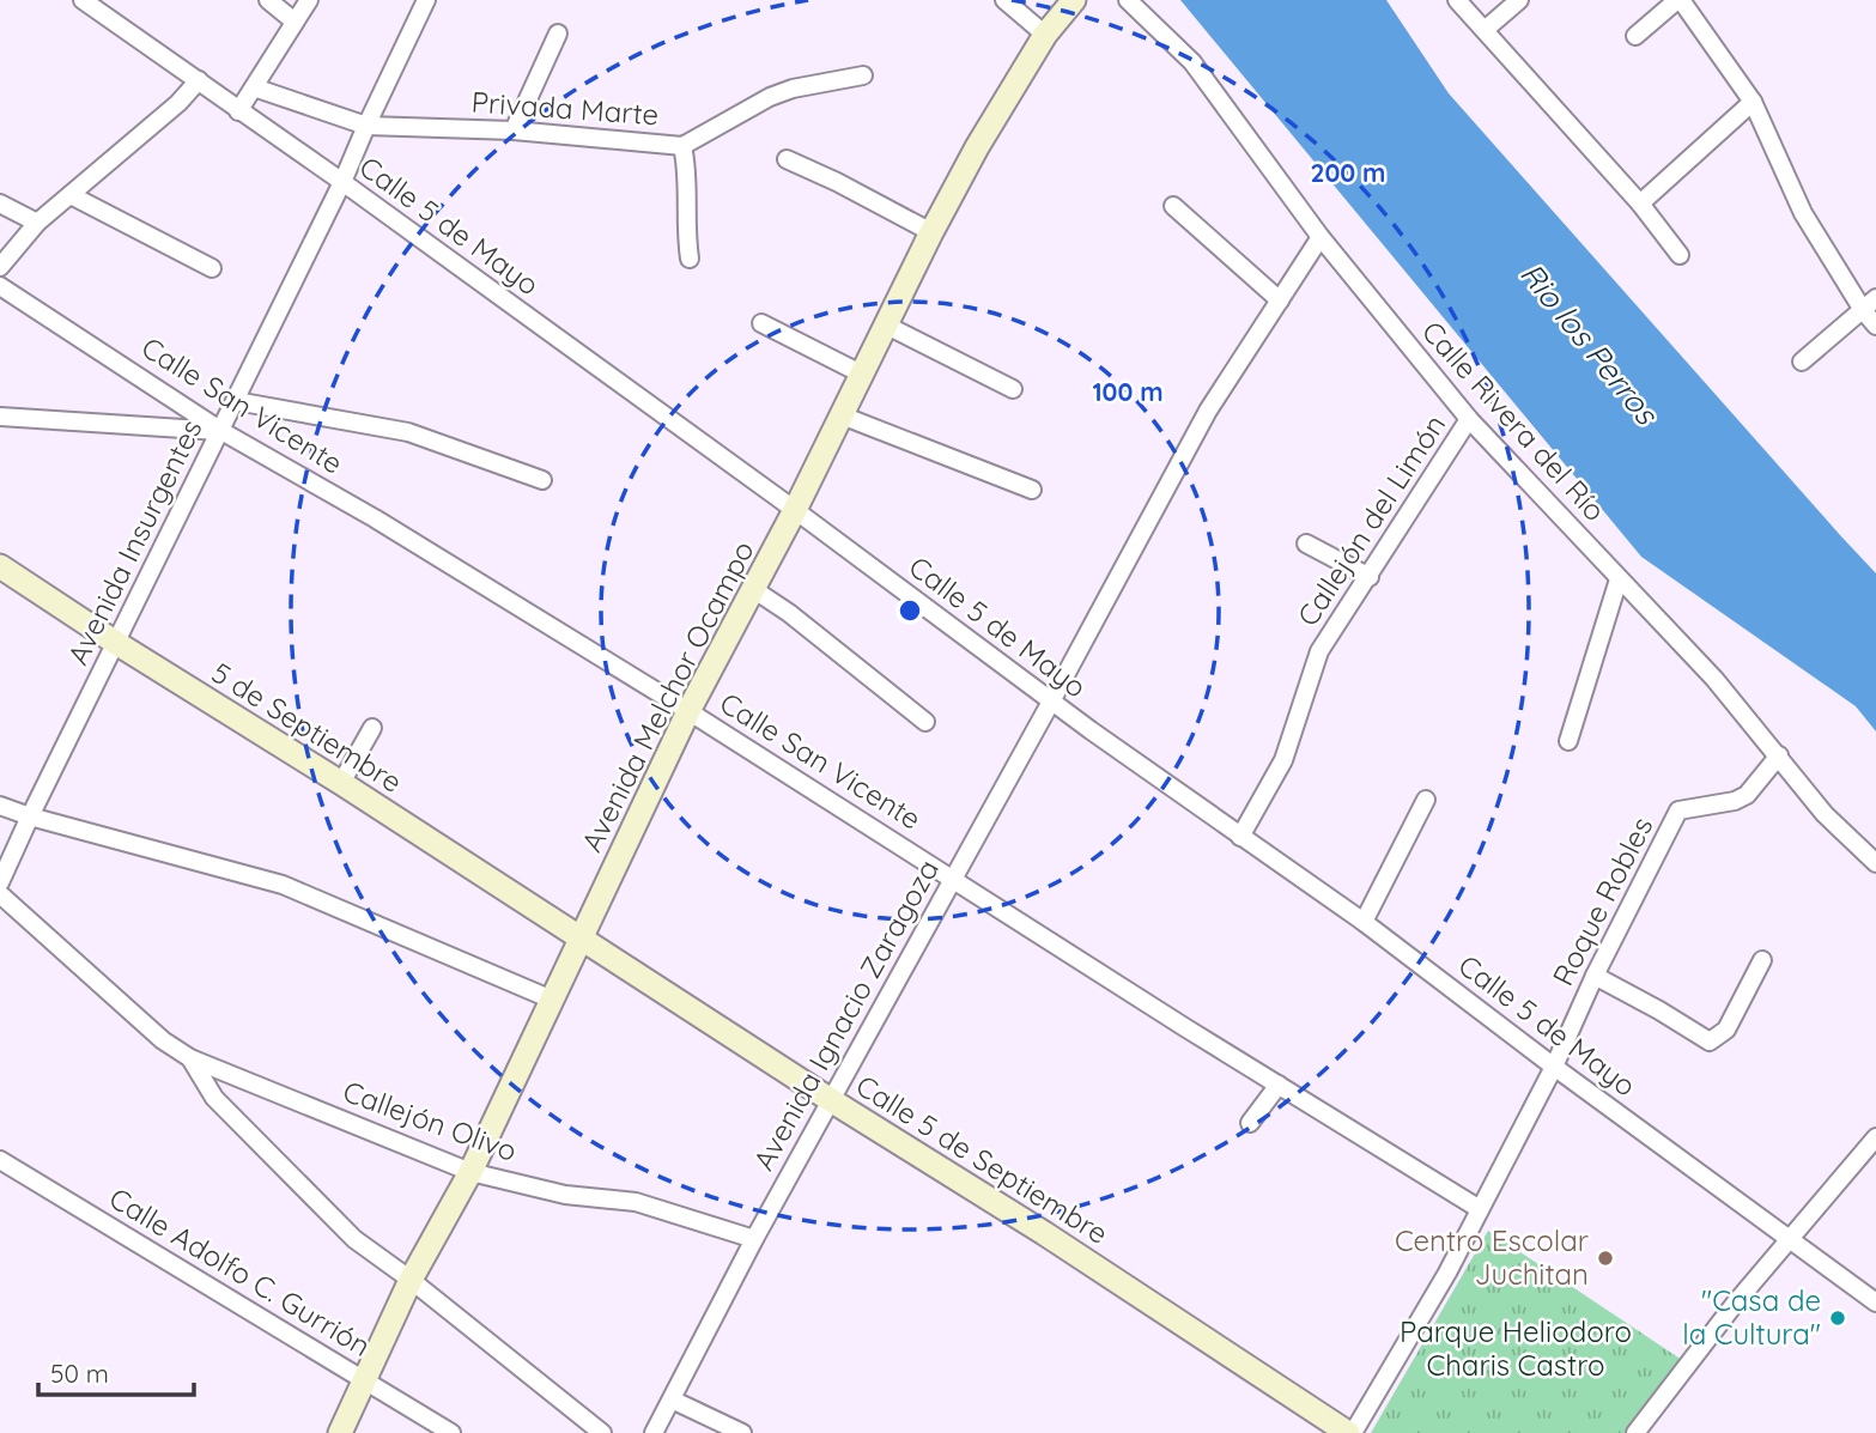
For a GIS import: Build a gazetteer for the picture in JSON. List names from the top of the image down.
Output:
{
  "streets": {
    "main road": ["Avenida Melchor Ocampo", "5 de Septiembre", "Calle 5 de Septiembre"],
    "street": [
      "Privada Marte",
      "Calle 5 de Mayo",
      "Calle San Vicente",
      "Calle Rivera del Río",
      "Callejón del Limón",
      "Avenida Insurgentes",
      "Roque Robles",
      "Avenida Ignacio Zaragoza",
      "Callejón Olivo",
      "Calle Adolfo C. Gurrión"
    ]
  },
  "crossings": [
    ["Privada Marte", "Avenida Insurgentes"],
    ["Calle 5 de Mayo", "Callejón del Limón"],
    ["Calle 5 de Mayo", "Avenida Insurgentes"],
    ["Calle 5 de Mayo", "Avenida Melchor Ocampo"],
    ["Calle 5 de Mayo", "Roque Robles"],
    ["Calle 5 de Mayo", "Avenida Ignacio Zaragoza"],
    ["Calle San Vicente", "Avenida Insurgentes"],
    ["Calle San Vicente", "Avenida Melchor Ocampo"],
    ["Calle San Vicente", "Roque Robles"],
    ["Calle San Vicente", "Avenida Ignacio Zaragoza"],
    ["Calle Rivera del Río", "Callejón del Limón"],
    ["Calle Rivera del Río", "Roque Robles"],
    ["Calle Rivera del Río", "Avenida Ignacio Zaragoza"],
    ["Avenida Insurgentes", "5 de Septiembre"],
    ["Avenida Melchor Ocampo", "5 de Septiembre"],
    ["Avenida Melchor Ocampo", "Callejón Olivo"],
    ["Avenida Melchor Ocampo", "Calle 5 de Septiembre"],
    ["Avenida Melchor Ocampo", "Calle Adolfo C. Gurrión"],
    ["5 de Septiembre", "Calle 5 de Septiembre"],
    ["Roque Robles", "Calle 5 de Septiembre"],
    ["Avenida Ignacio Zaragoza", "Callejón Olivo"],
    ["Avenida Ignacio Zaragoza", "Calle 5 de Septiembre"]
  ],
  "water": ["Rio los Perros"],
  "parks": ["Parque Heliodoro Charis Castro"],
  "places": ["Centro Escolar Juchitan", "\"Casa de la Cultura\""],
  "scale_bar": "50 m",
  "rings": ["200 m", "100 m"]
}
